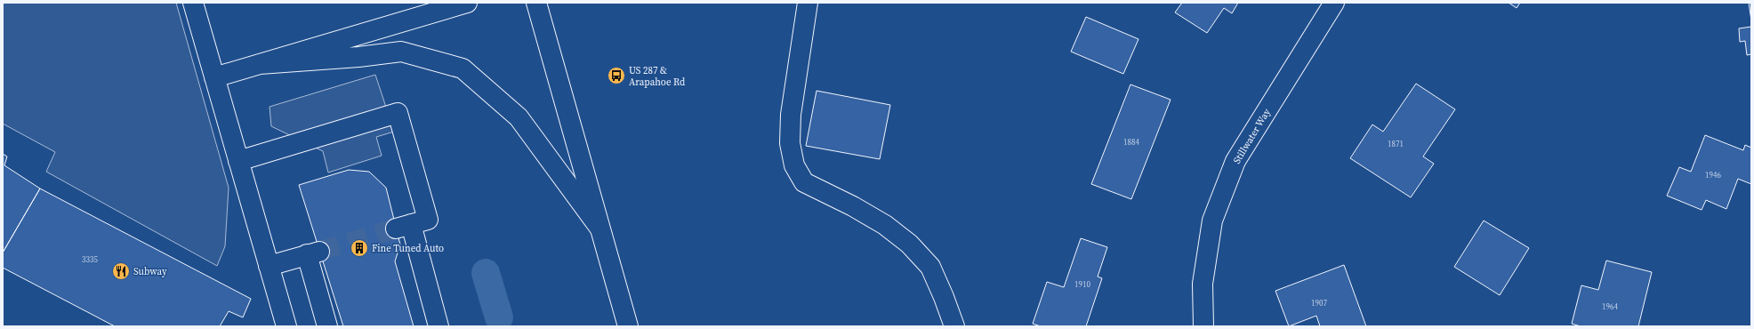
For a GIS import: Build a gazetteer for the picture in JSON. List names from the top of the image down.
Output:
{
  "streets": {
    "street": ["Stillwater Way"]
  },
  "places": {
    "bus stop": ["US 287 & Arapahoe Rd"],
    "building": ["Fine Tuned Auto"],
    "restaurant": ["Subway"]
  },
  "house_numbers": [
    "1884",
    "1871",
    "1946",
    "3335",
    "1910",
    "1907",
    "1964"
  ]
}
